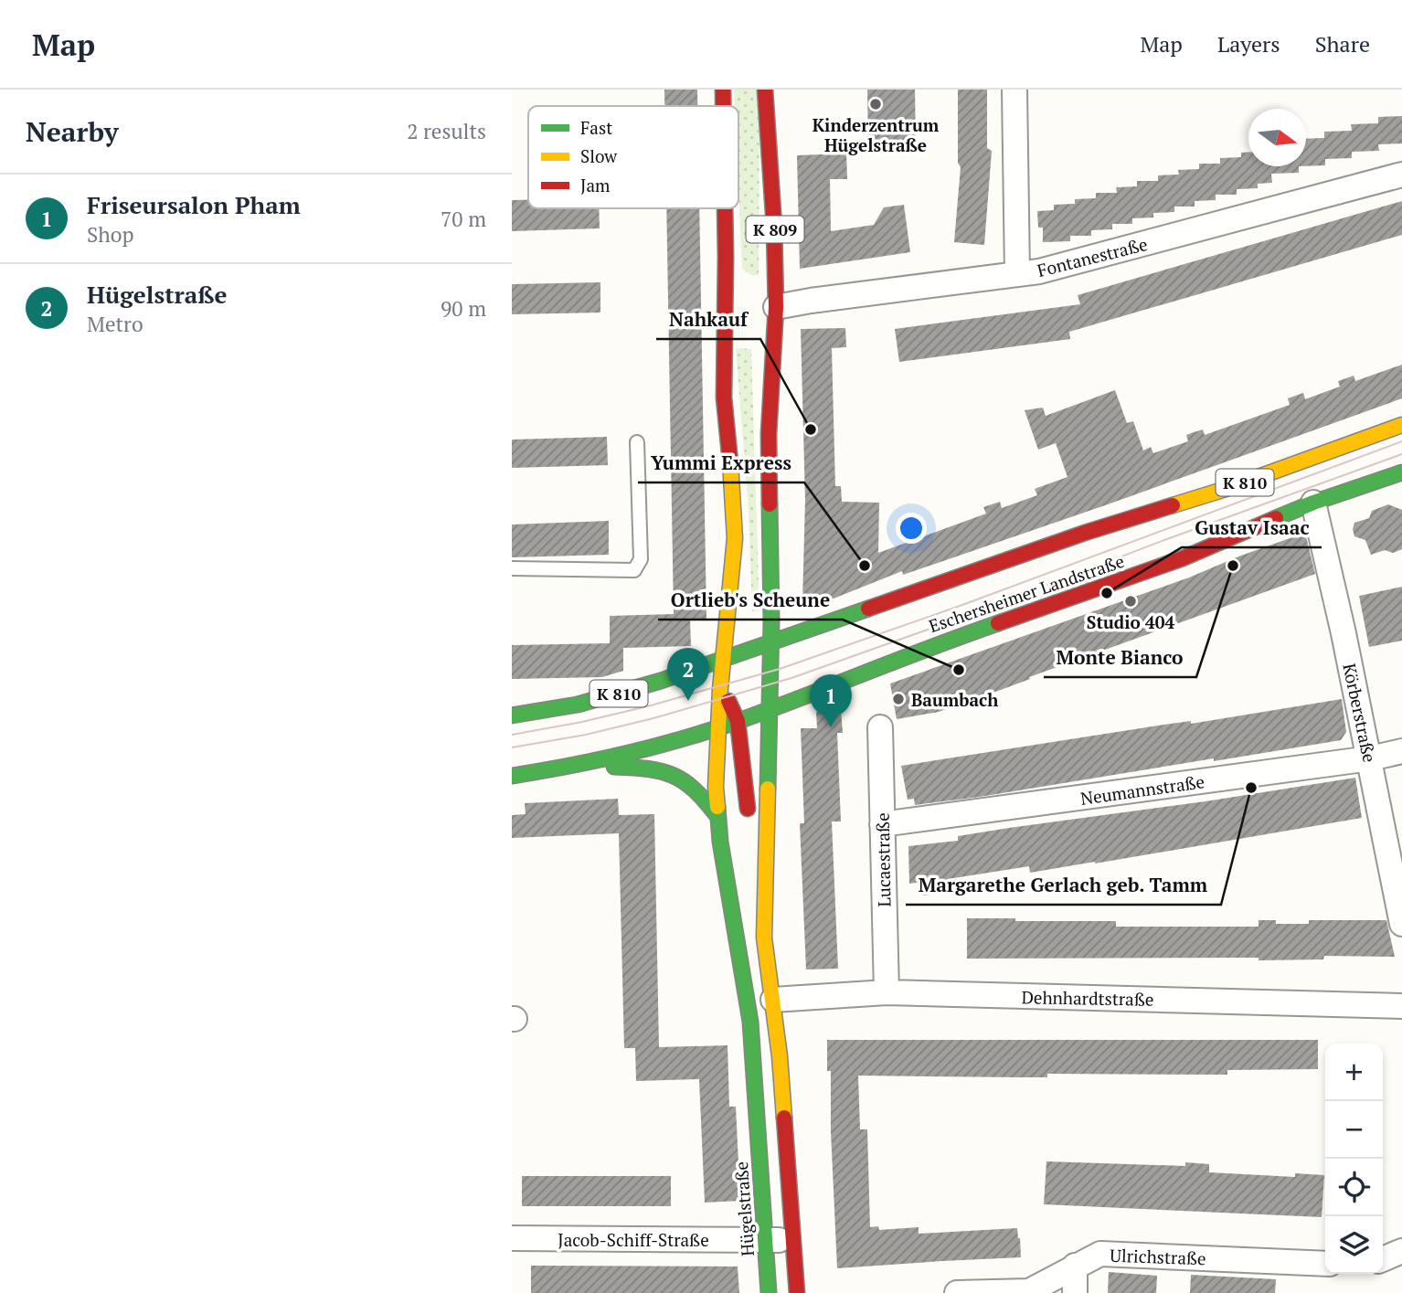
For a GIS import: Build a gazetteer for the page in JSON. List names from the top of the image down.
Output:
{
  "streets": {
    "main road": [
      "K 809",
      "K 810",
      "Eschersheimer Landstraße",
      "Hügelstraße"
    ],
    "street": [
      "Fontanestraße",
      "Körberstraße",
      "Neumannstraße",
      "Lucaestraße",
      "Dehnhardtstraße",
      "Jacob-Schiff-Straße",
      "Ulrichstraße"
    ]
  },
  "crossings": [
    ["K 809", "Fontanestraße"],
    ["K 809", "Eschersheimer Landstraße"],
    ["Eschersheimer Landstraße", "Körberstraße"],
    ["Eschersheimer Landstraße", "Hügelstraße"],
    ["Körberstraße", "Neumannstraße"],
    ["Neumannstraße", "Lucaestraße"],
    ["Lucaestraße", "Dehnhardtstraße"],
    ["Hügelstraße", "Jacob-Schiff-Straße"]
  ],
  "places": [
    "Kinderzentrum Hügelstraße",
    "Nahkauf",
    "Yummi Express",
    "Monte Bianco",
    "Gustav Isaac",
    "Studio 404",
    "Ortlieb's Scheune",
    "Baumbach",
    "Margarethe Gerlach geb. Tamm"
  ],
  "legend": ["Fast", "Slow", "Jam"],
  "north": "right",
  "page": {
    "header": "Map",
    "nav": ["Map", "Layers", "Share"],
    "heading": ["Nearby", "2 results"],
    "list": [
      {
        "mark": "1",
        "name": "Friseursalon Pham",
        "note": "Shop",
        "value": "70 m"
      },
      {
        "mark": "2",
        "name": "Hügelstraße",
        "note": "Metro",
        "value": "90 m"
      }
    ],
    "pins": ["2", "1"],
    "map_buttons": ["+", "−"]
  }
}
